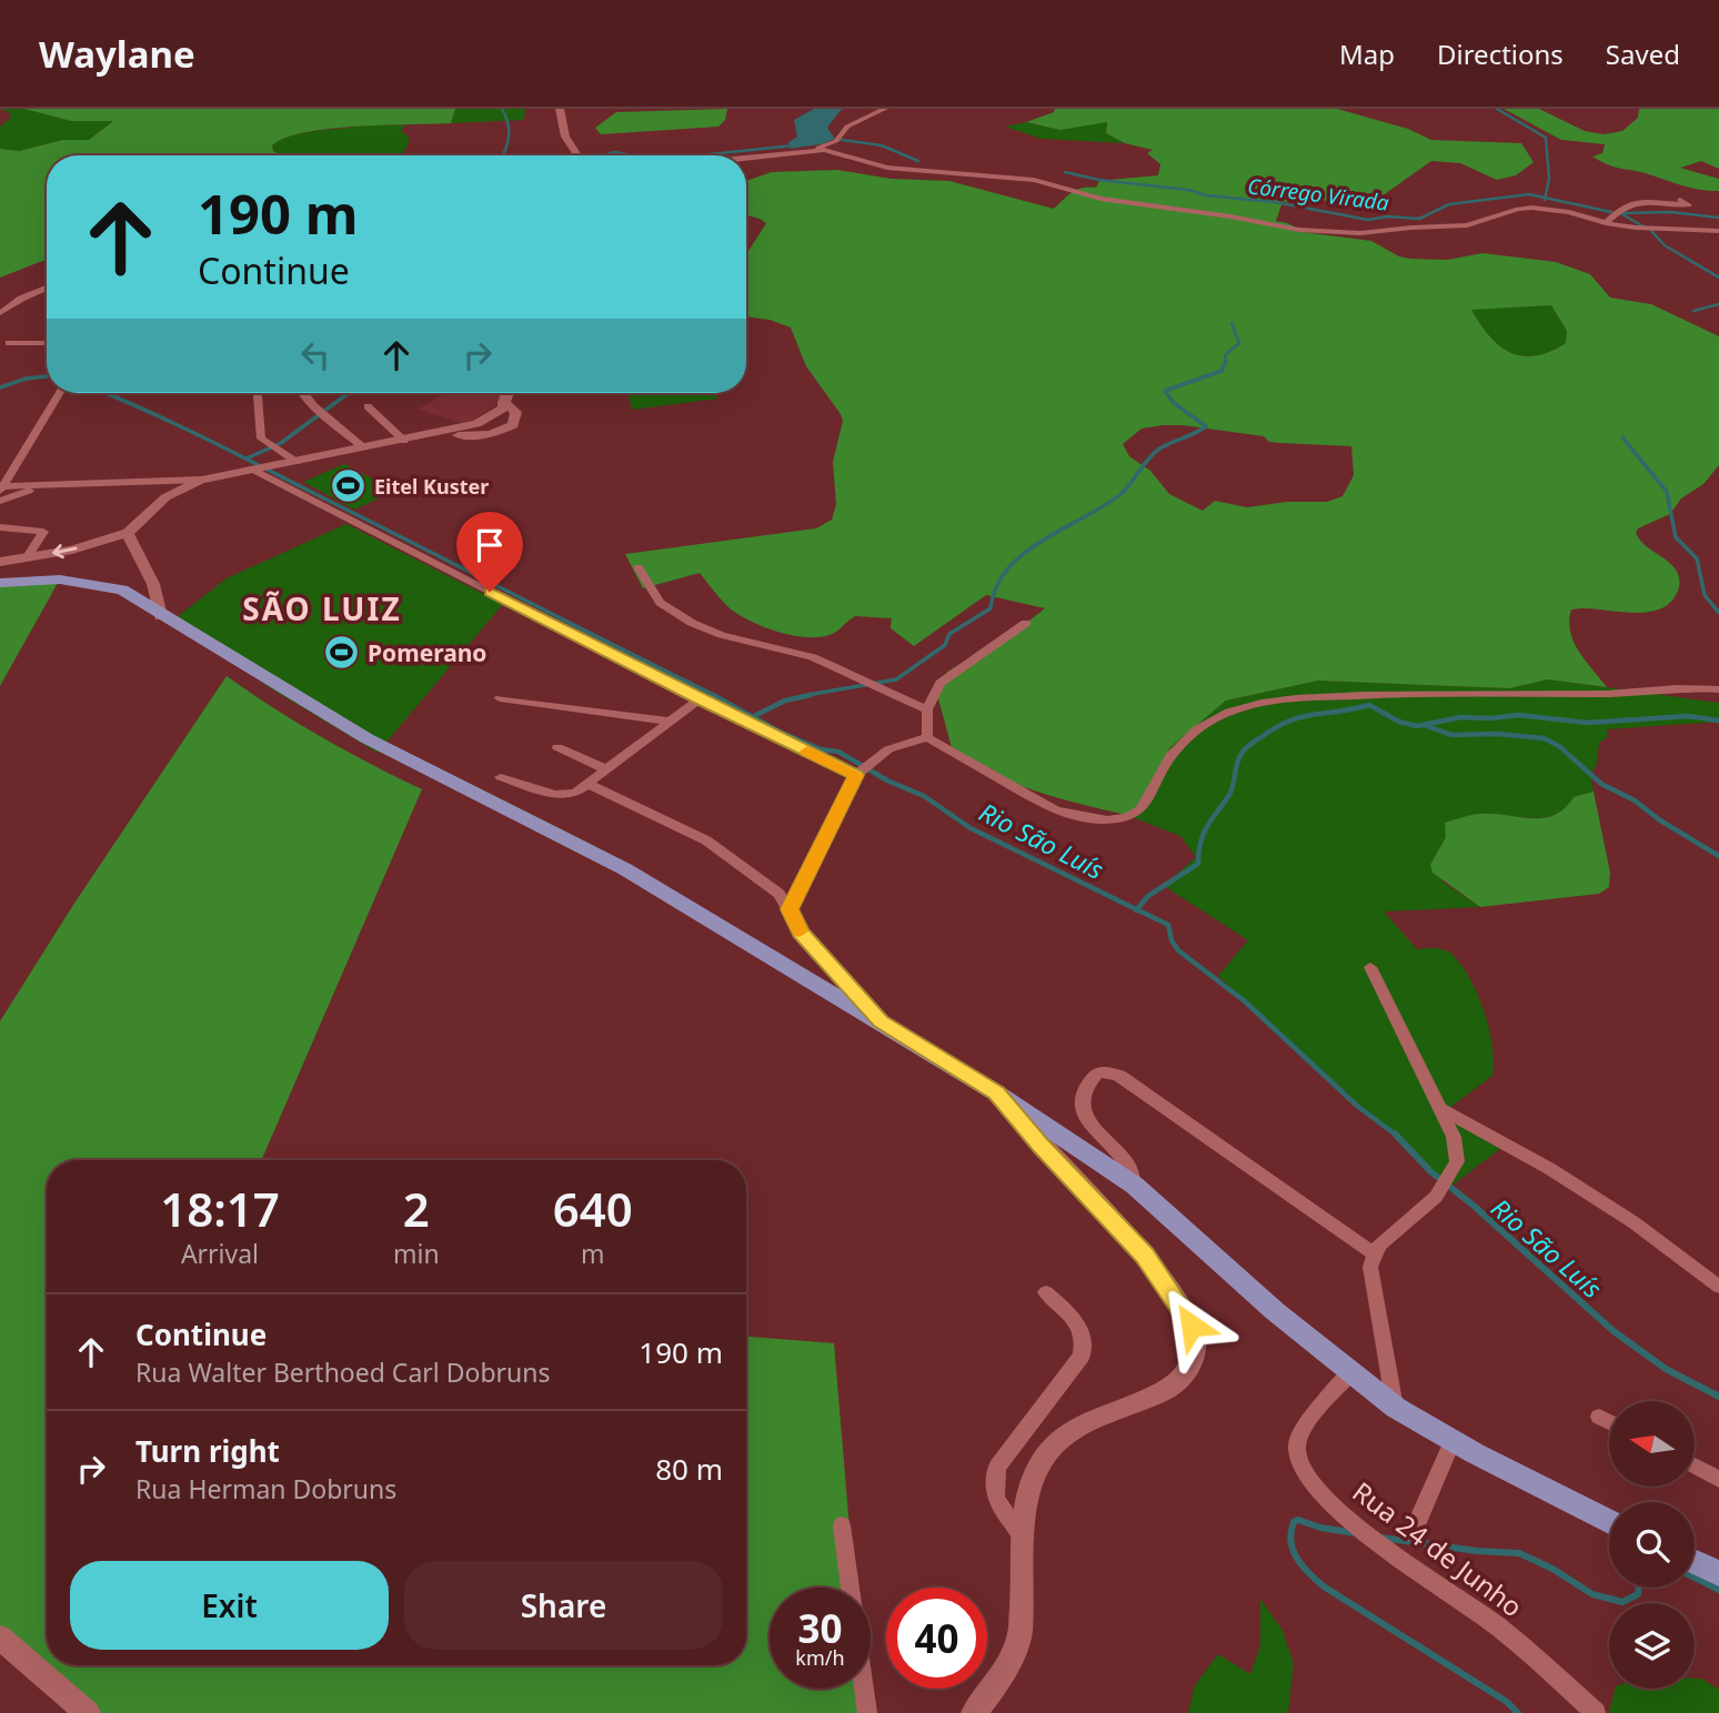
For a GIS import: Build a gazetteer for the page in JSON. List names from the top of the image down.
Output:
{
  "streets": {
    "street": ["Rua 24 de Junho"]
  },
  "districts": ["SÃO LUIZ"],
  "water": ["Córrego Virada", "Rio São Luís"],
  "places": {
    "sports": ["Eitel Kuster", "Pomerano"]
  },
  "north": "left",
  "page": {
    "header": "Waylane",
    "nav": ["Map", "Directions", "Saved"],
    "turn": ["190 m", "Continue"],
    "eta": [
      "18:17",
      "Arrival",
      "2",
      "min",
      "640",
      "m"
    ],
    "list": [
      {
        "name": "Continue",
        "note": "Rua Walter Berthoed Carl Dobruns",
        "value": "190 m"
      },
      {
        "name": "Turn right",
        "note": "Rua Herman Dobruns",
        "value": "80 m"
      }
    ],
    "buttons": ["Exit", "Share"],
    "speed": "30 km/h",
    "limit": "40"
  }
}
